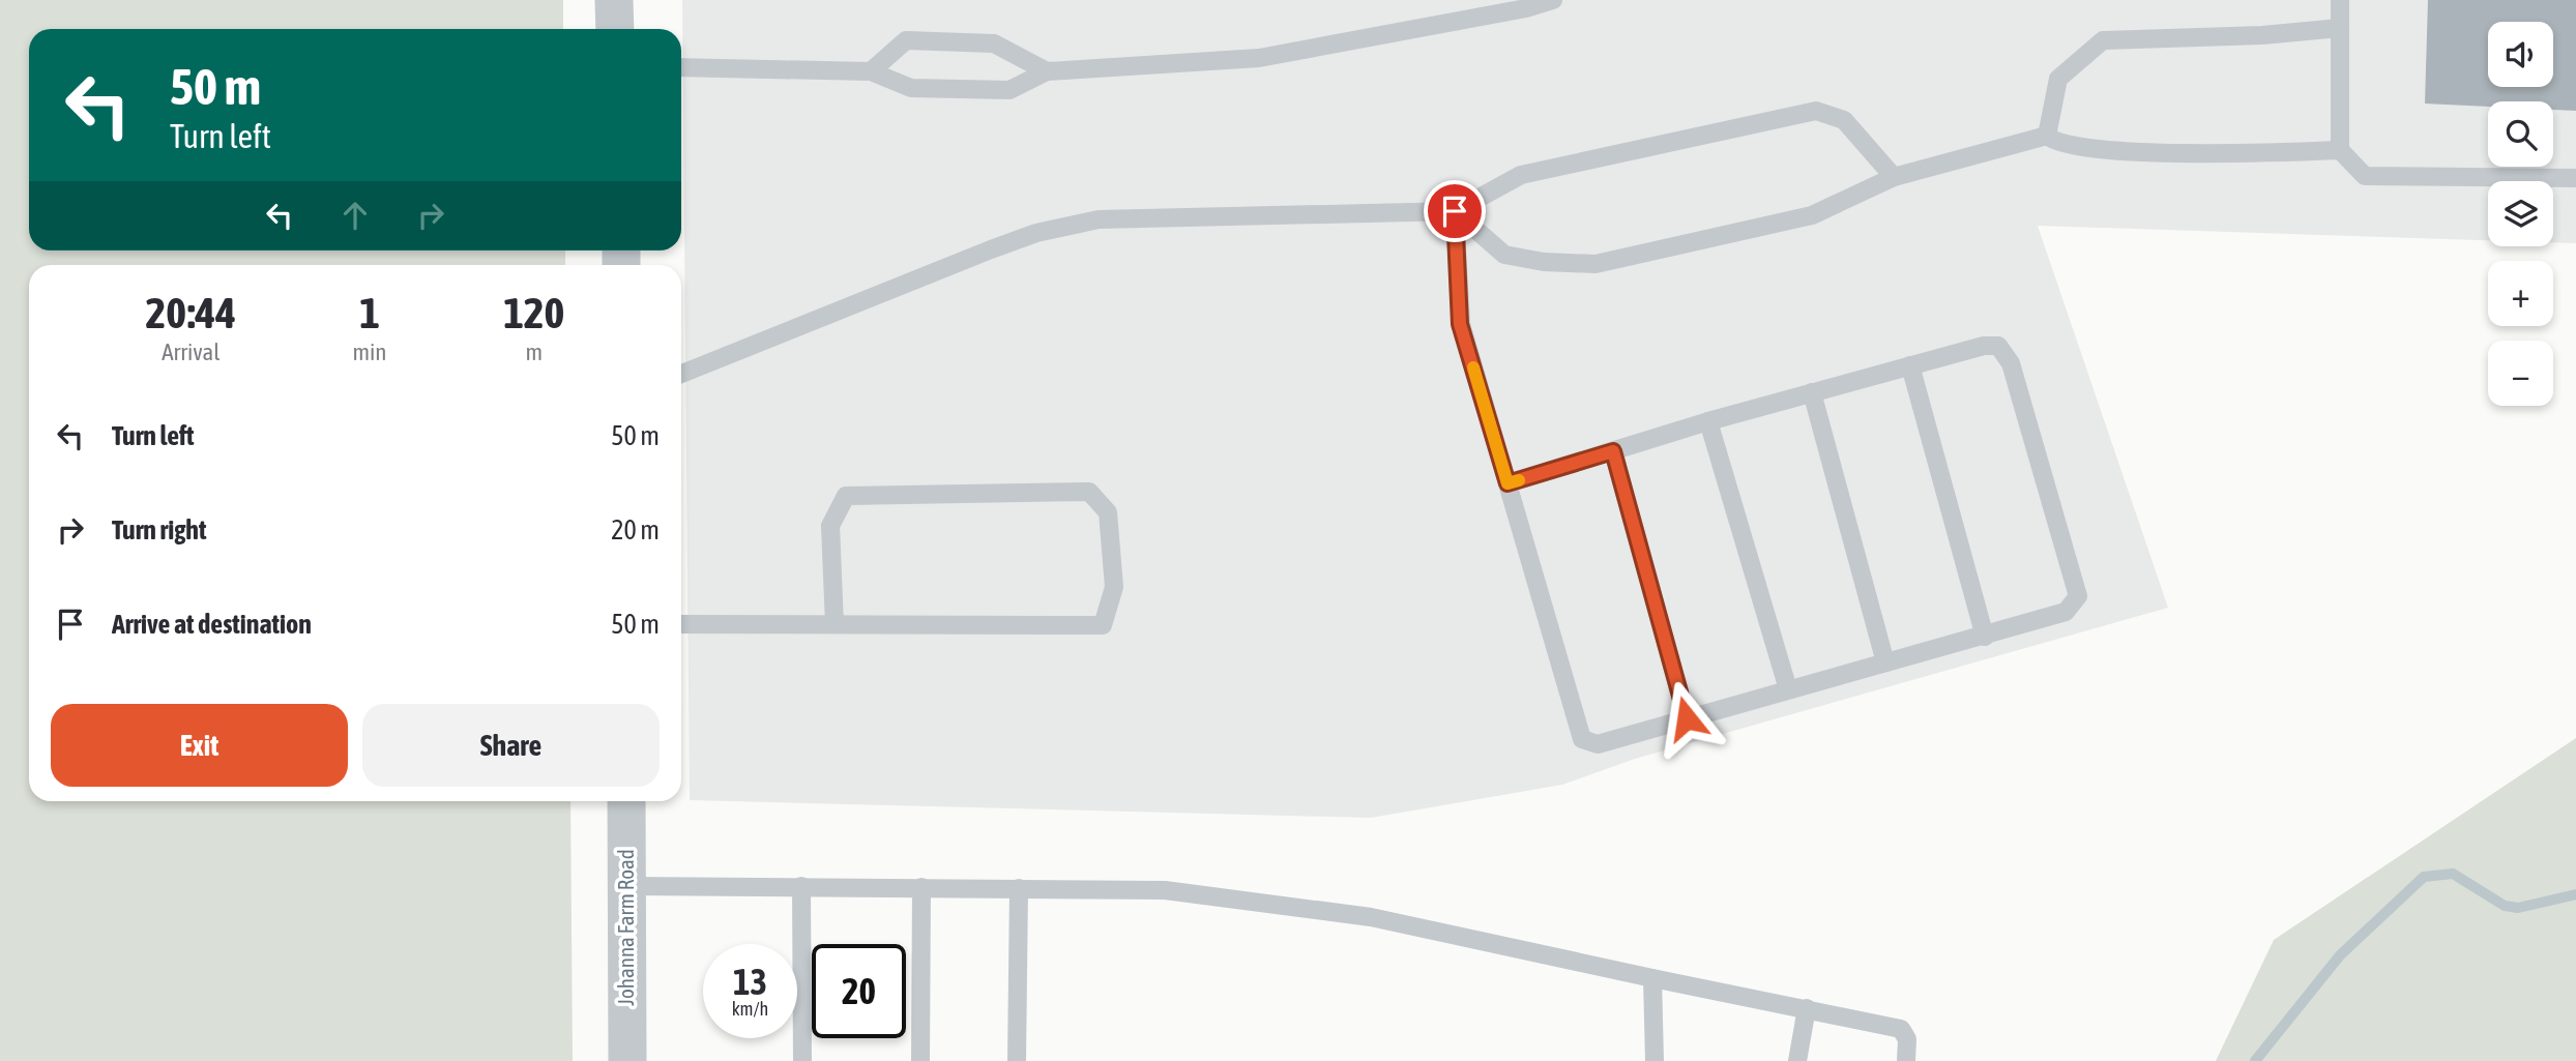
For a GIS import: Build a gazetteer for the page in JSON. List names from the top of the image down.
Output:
{
  "streets": {
    "street": ["Johanna Farm Road"]
  },
  "page": {
    "map_buttons": ["+", "−"],
    "turn": ["50 m", "Turn left"],
    "eta": [
      "20:44",
      "Arrival",
      "1",
      "min",
      "120",
      "m"
    ],
    "list": [
      {
        "name": "Turn left",
        "value": "50 m"
      },
      {
        "name": "Turn right",
        "value": "20 m"
      },
      {
        "name": "Arrive at destination",
        "value": "50 m"
      }
    ],
    "buttons": ["Exit", "Share"],
    "speed": "13 km/h",
    "limit": "20"
  }
}
